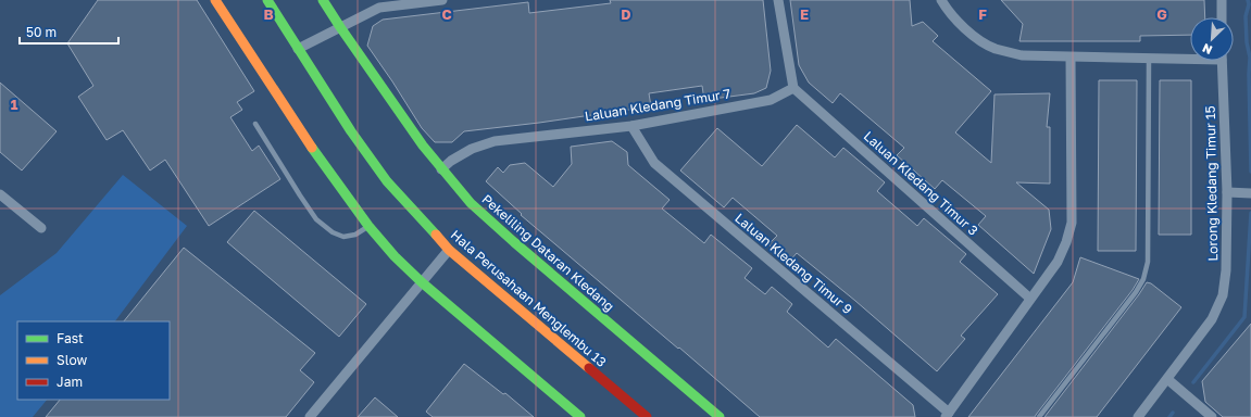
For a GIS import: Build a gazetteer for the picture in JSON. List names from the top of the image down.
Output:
{
  "streets": {
    "street": [
      "Laluan Kledang Timur 7",
      "Laluan Kledang Timur 3",
      "Lorong Kledang Timur 15",
      "Pekeliling Dataran Kledang",
      "Laluan Kledang Timur 9",
      "Hala Perusahaan Menglembu 13"
    ]
  },
  "crossings": [
    ["Laluan Kledang Timur 7", "Laluan Kledang Timur 3"],
    ["Laluan Kledang Timur 7", "Pekeliling Dataran Kledang"],
    ["Laluan Kledang Timur 7", "Laluan Kledang Timur 9"]
  ],
  "legend": ["Fast", "Slow", "Jam"],
  "scale_bar": "50 m",
  "north": "bottom left",
  "grid": {
    "columns": [
      "B",
      "C",
      "D",
      "E",
      "F",
      "G"
    ],
    "rows": ["1"]
  }
}
